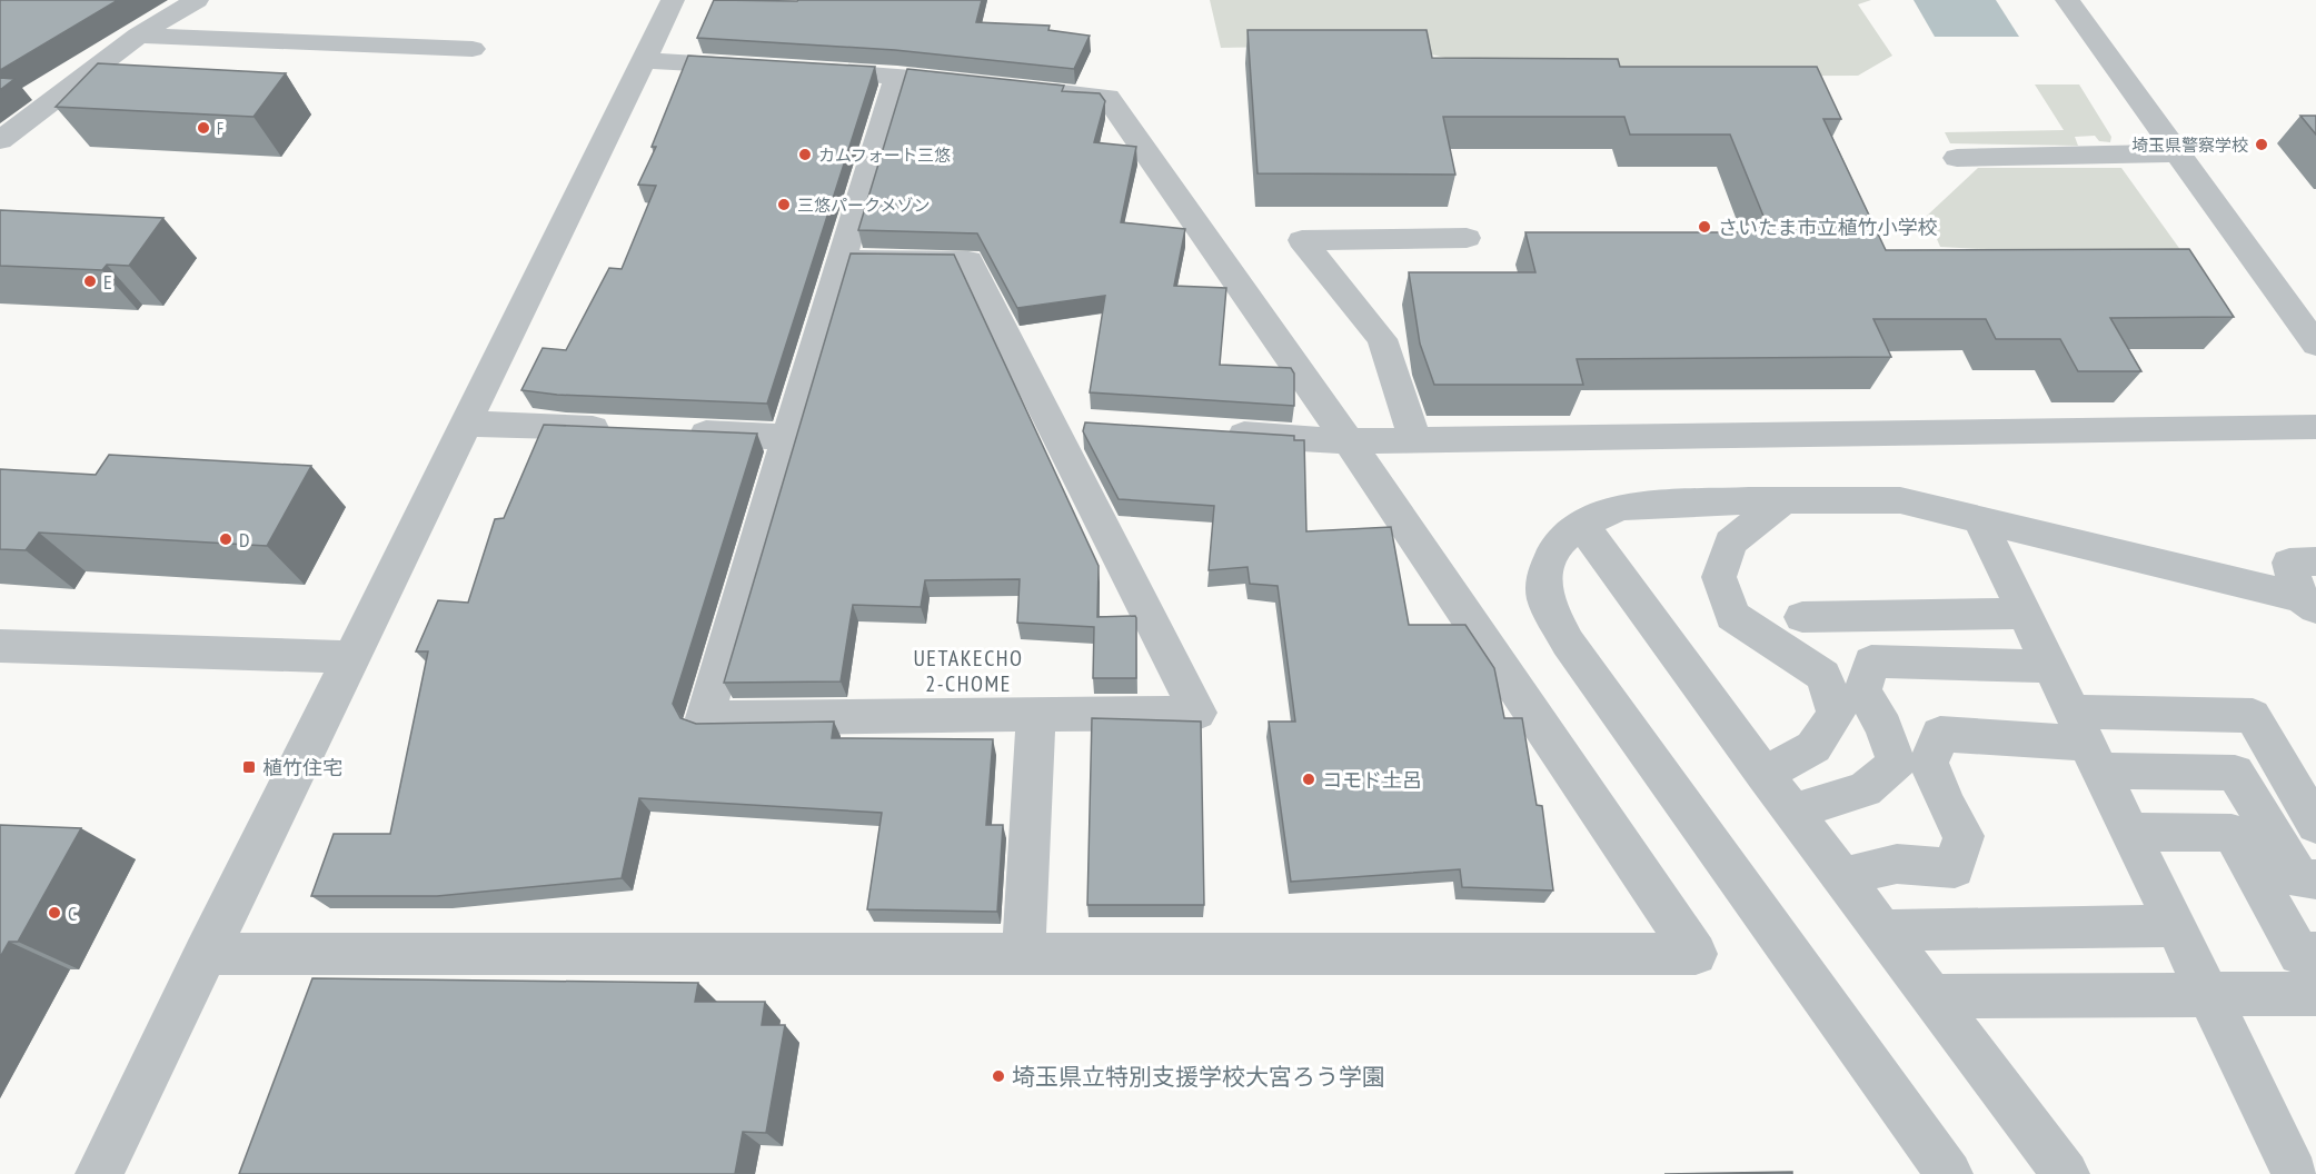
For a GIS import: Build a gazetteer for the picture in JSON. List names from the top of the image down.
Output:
{
  "districts": ["UETAKECHO 2-CHOME"],
  "places": {
    "other": [
      "F",
      "埼玉県警察学校",
      "カムフォート三悠",
      "三悠パークメゾン",
      "さいたま市立植竹小学校",
      "E",
      "D",
      "コモド土呂",
      "C",
      "埼玉県立特別支援学校大宮ろう学園"
    ],
    "transit": ["植竹住宅"]
  }
}
